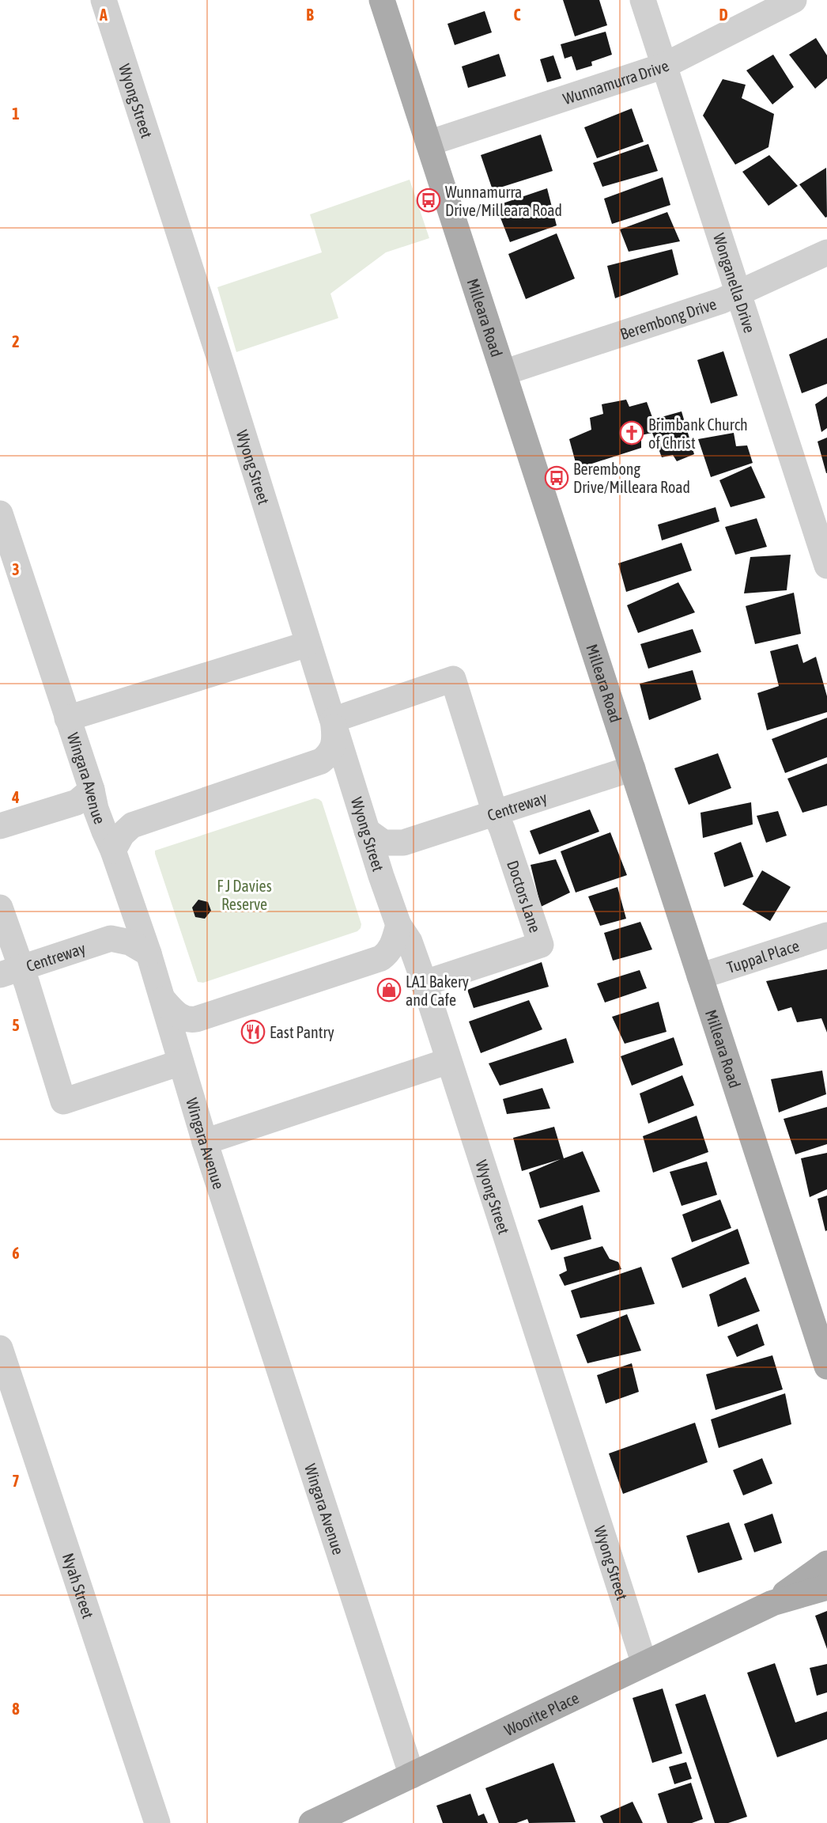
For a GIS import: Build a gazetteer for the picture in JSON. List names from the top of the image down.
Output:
{
  "streets": {
    "main road": ["Milleara Road", "Woorite Place"],
    "street": [
      "Wunnamurra Drive",
      "Wyong Street",
      "Wonganella Drive",
      "Berembong Drive",
      "Wingara Avenue",
      "Centreway",
      "Doctors Lane",
      "Tuppal Place",
      "Nyah Street"
    ]
  },
  "crossings": [
    ["Wunnamurra Drive", "Wonganella Drive"],
    ["Wunnamurra Drive", "Milleara Road"],
    ["Wyong Street", "Centreway"],
    ["Wyong Street", "Doctors Lane"],
    ["Wyong Street", "Woorite Place"],
    ["Wonganella Drive", "Berembong Drive"],
    ["Milleara Road", "Berembong Drive"],
    ["Milleara Road", "Centreway"],
    ["Milleara Road", "Tuppal Place"],
    ["Wingara Avenue", "Woorite Place"],
    ["Centreway", "Doctors Lane"]
  ],
  "parks": ["F J Davies Reserve"],
  "places": {
    "bus stop": ["Wunnamurra Drive/Milleara Road", "Berembong Drive/Milleara Road"],
    "church": ["Brimbank Church of Christ"],
    "shop": ["LA1 Bakery and Cafe"],
    "restaurant": ["East Pantry"]
  },
  "grid": {
    "columns": [
      "A",
      "B",
      "C",
      "D"
    ],
    "rows": [
      "1",
      "2",
      "3",
      "4",
      "5",
      "6",
      "7",
      "8"
    ]
  }
}
